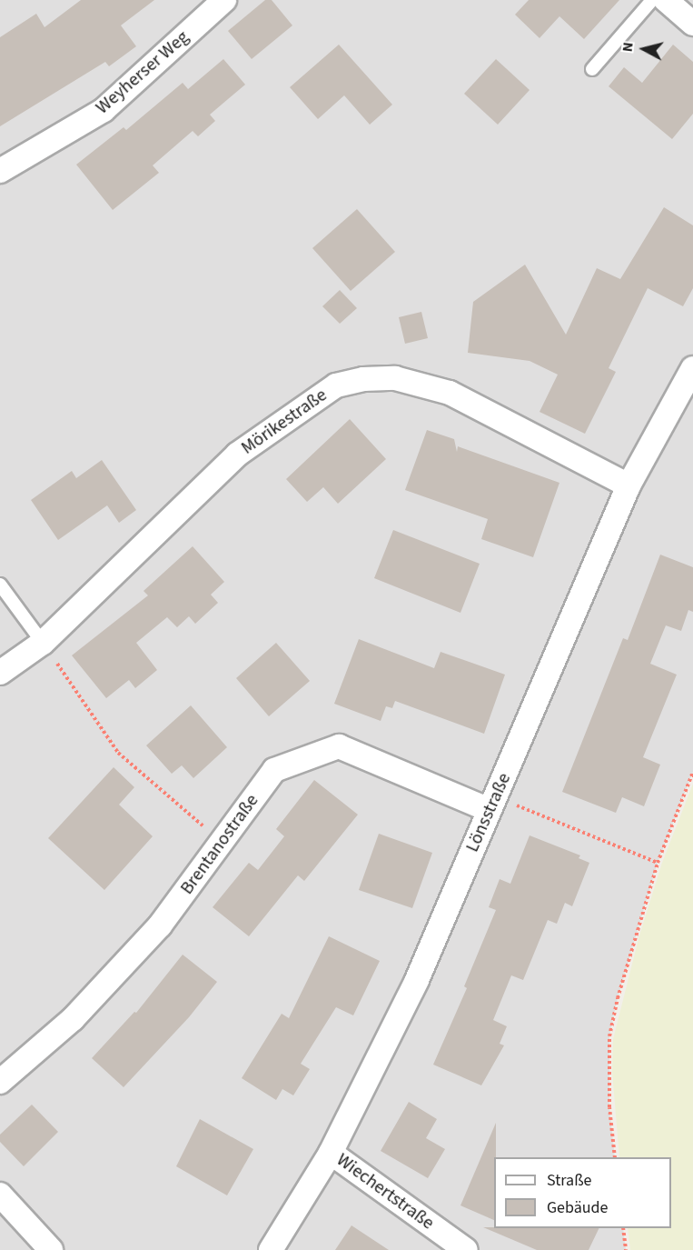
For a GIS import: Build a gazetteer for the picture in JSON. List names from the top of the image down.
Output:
{
  "streets": {
    "street": [
      "Weyherser Weg",
      "Mörikestraße",
      "Lönsstraße",
      "Brentanostraße",
      "Wiechertstraße"
    ]
  },
  "crossings": [
    ["Mörikestraße", "Lönsstraße"],
    ["Lönsstraße", "Brentanostraße"],
    ["Lönsstraße", "Wiechertstraße"]
  ],
  "legend": ["Straße", "Gebäude"],
  "north": "left"
}
